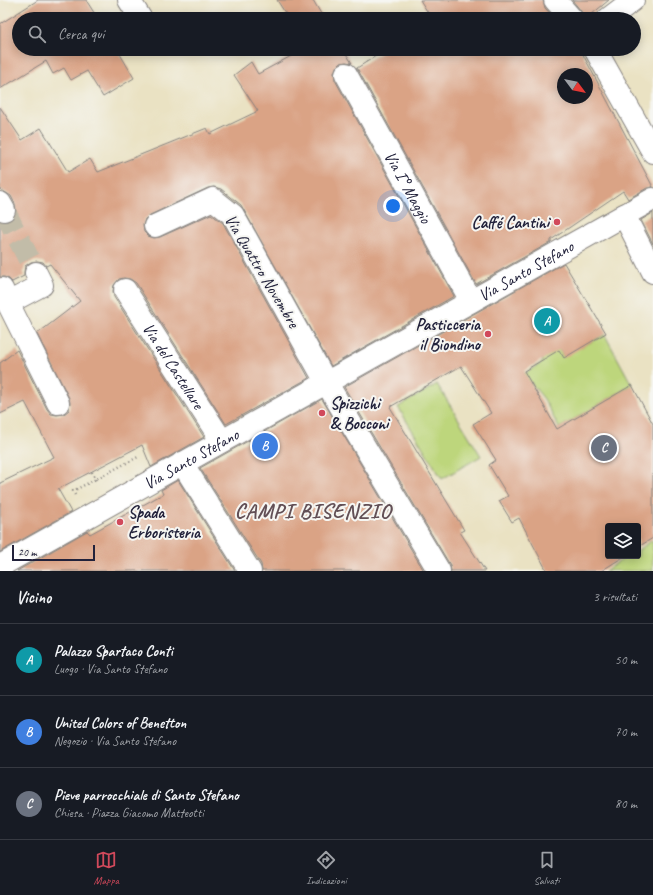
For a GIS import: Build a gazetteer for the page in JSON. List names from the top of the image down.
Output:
{
  "streets": {
    "street": [
      "Via I° Maggio",
      "Via Santo Stefano",
      "Via Quattro Novembre",
      "Via del Castellare"
    ]
  },
  "crossings": [
    ["Via I° Maggio", "Via Santo Stefano"],
    ["Via Santo Stefano", "Via Quattro Novembre"],
    ["Via Santo Stefano", "Via del Castellare"]
  ],
  "districts": ["CAMPI BISENZIO"],
  "places": [
    "Caffé Cantini",
    "Pasticceria il Biondino",
    "Spizzichi & Bocconi",
    "Spada Erboristeria"
  ],
  "scale_bar": "20 m",
  "north": "bottom right",
  "page": {
    "search": "Cerca qui",
    "pins": ["A", "B", "C"],
    "scale": "20 m",
    "heading": ["Vicino", "3 risultati"],
    "list": [
      {
        "mark": "A",
        "name": "Palazzo Spartaco Conti",
        "note": "Luogo · Via Santo Stefano",
        "value": "50 m"
      },
      {
        "mark": "B",
        "name": "United Colors of Benetton",
        "note": "Negozio · Via Santo Stefano",
        "value": "70 m"
      },
      {
        "mark": "C",
        "name": "Pieve parrocchiale di Santo Stefano",
        "note": "Chiesa · Piazza Giacomo Matteotti",
        "value": "80 m"
      }
    ],
    "nav": ["Mappa", "Indicazioni", "Salvati"]
  }
}
